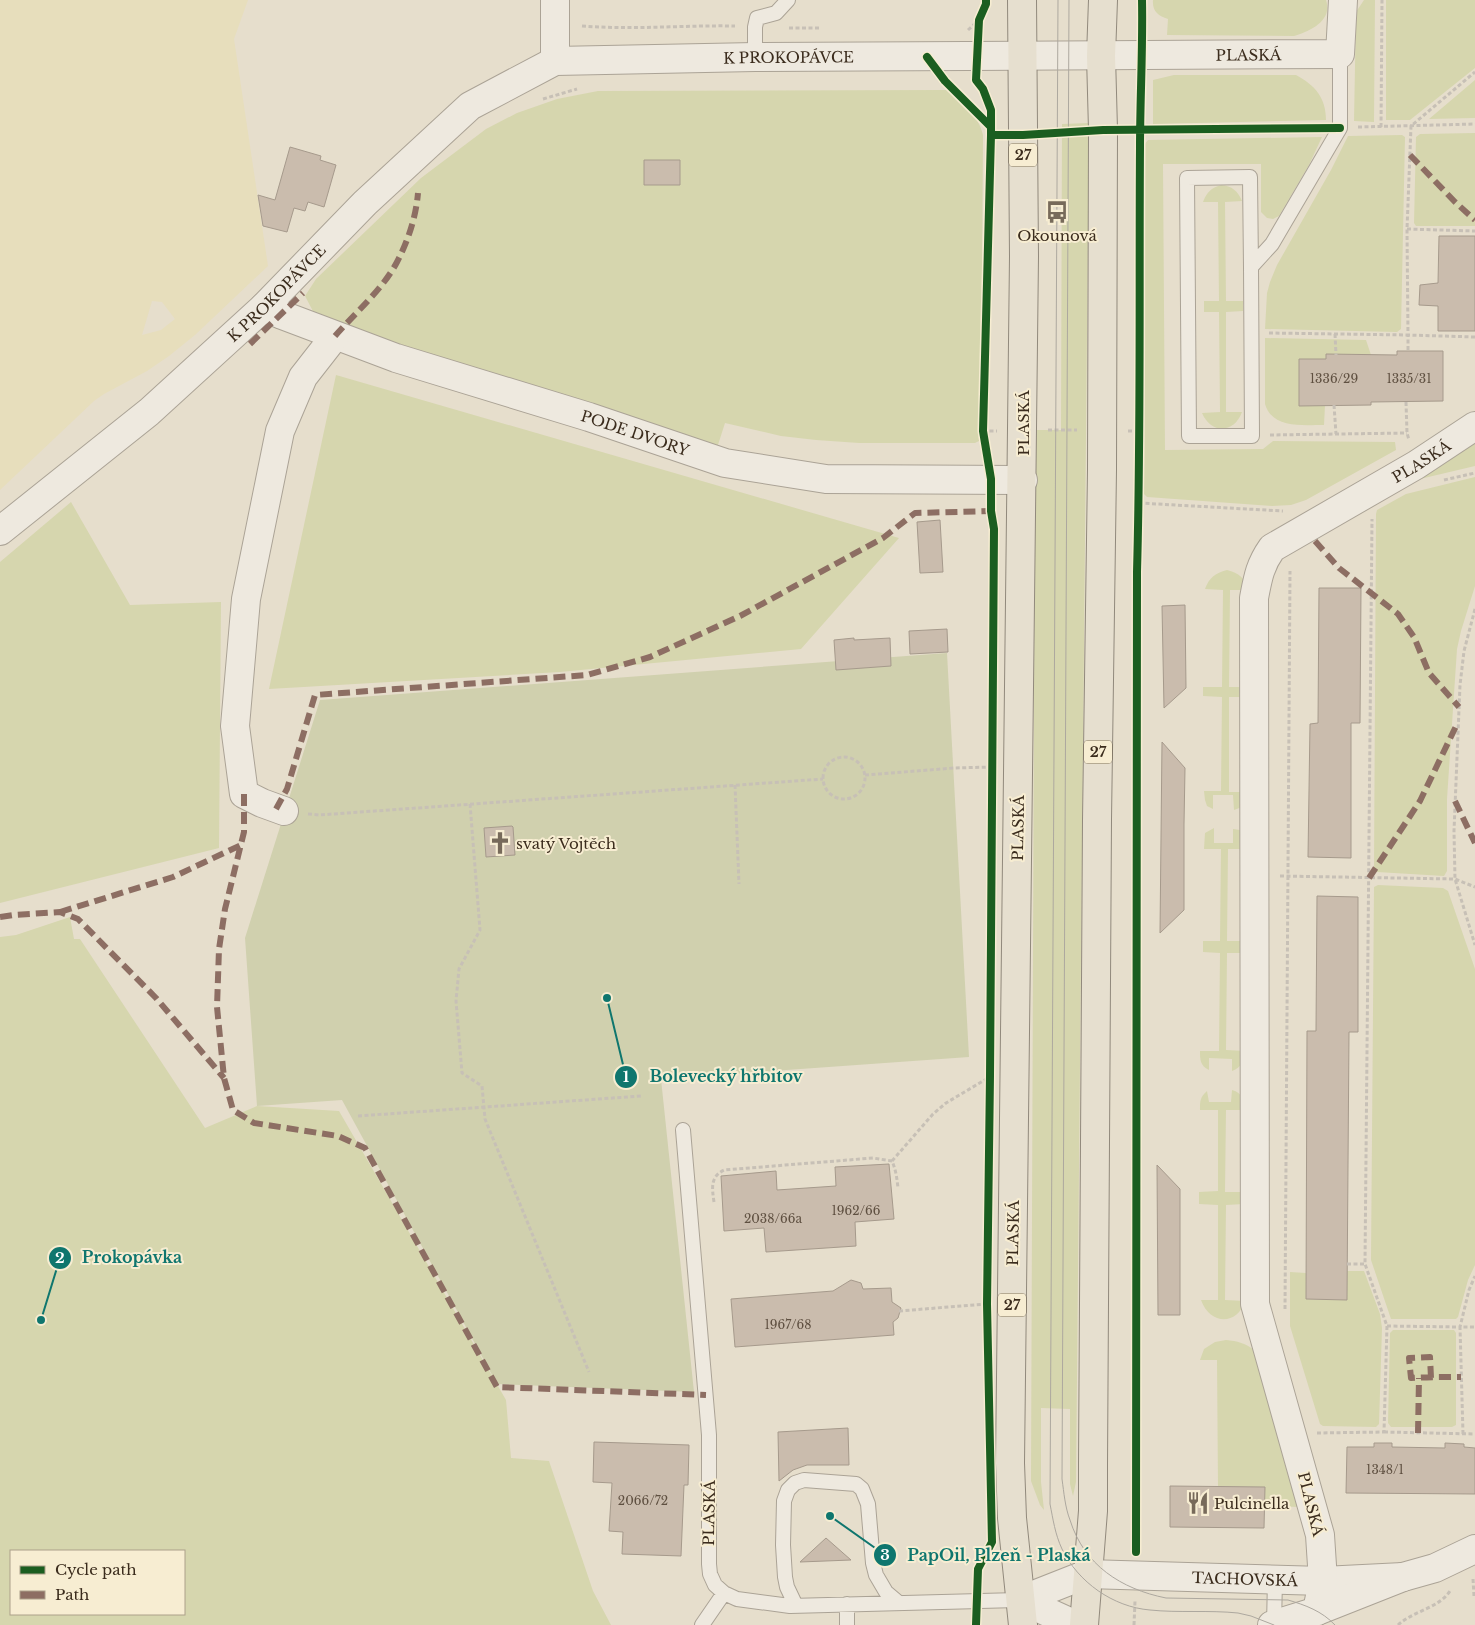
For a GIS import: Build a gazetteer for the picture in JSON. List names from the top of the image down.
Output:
{
  "streets": {
    "main road": ["PLASKÁ", "27"],
    "street": ["K PROKOPÁVCE", "PODE DVORY", "TACHOVSKÁ"]
  },
  "crossings": [
    ["PLASKÁ", "K PROKOPÁVCE"],
    ["PLASKÁ", "27"],
    ["PLASKÁ", "PODE DVORY"],
    ["PLASKÁ", "TACHOVSKÁ"],
    ["K PROKOPÁVCE", "PODE DVORY"],
    ["27", "TACHOVSKÁ"]
  ],
  "places": {
    "bus stop": ["Okounová"],
    "church": ["svatý Vojtěch"],
    "other": ["Bolevecký hřbitov", "Prokopávka", "PapOil, Plzeň - Plaská"],
    "restaurant": ["Pulcinella"]
  },
  "house_numbers": [
    "1336/29",
    "1335/31",
    "1962/66",
    "2038/66a",
    "1967/68",
    "1348/1",
    "2066/72"
  ],
  "legend": ["Cycle path", "Path"]
}
